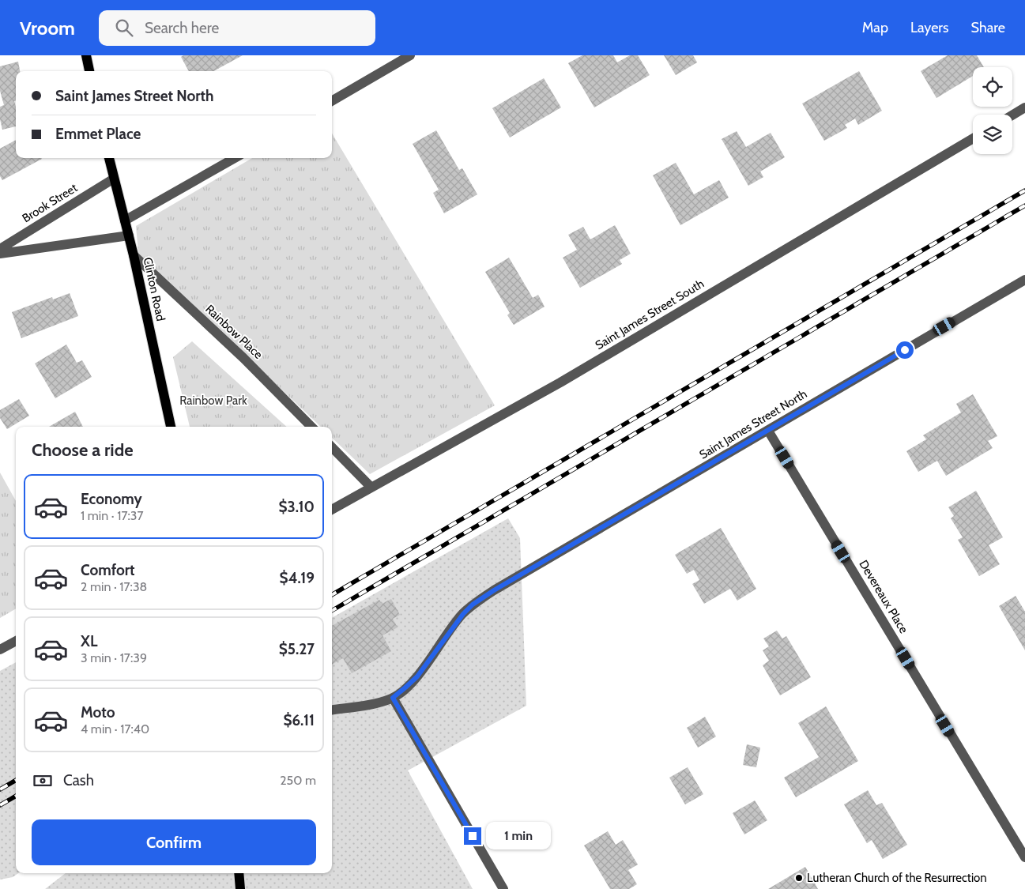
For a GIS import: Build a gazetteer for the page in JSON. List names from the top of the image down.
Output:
{
  "streets": {
    "main road": ["Clinton Road"],
    "street": [
      "Brook Street",
      "Saint James Street South",
      "Rainbow Place",
      "Saint James Street North",
      "Devereaux Place"
    ]
  },
  "crossings": [
    ["Brook Street", "Clinton Road"],
    ["Clinton Road", "Rainbow Place"],
    ["Saint James Street North", "Devereaux Place"]
  ],
  "parks": ["Rainbow Park"],
  "places": ["Lutheran Church of the Resurrection"],
  "page": {
    "header": "Vroom",
    "search": "Search here",
    "nav": ["Map", "Layers", "Share"],
    "banner": ["Saint James Street North", "Emmet Place"],
    "heading": "Choose a ride",
    "list": [
      {
        "name": "Economy",
        "note": "1 min · 17:37",
        "value": "$3.10"
      },
      {
        "name": "Comfort",
        "note": "2 min · 17:38",
        "value": "$4.19"
      },
      {
        "name": "XL",
        "note": "3 min · 17:39",
        "value": "$5.27"
      },
      {
        "name": "Moto",
        "note": "4 min · 17:40",
        "value": "$6.11"
      }
    ],
    "pay": ["Cash", "250 m"],
    "buttons": "Confirm",
    "bubble": "1 min"
  }
}
